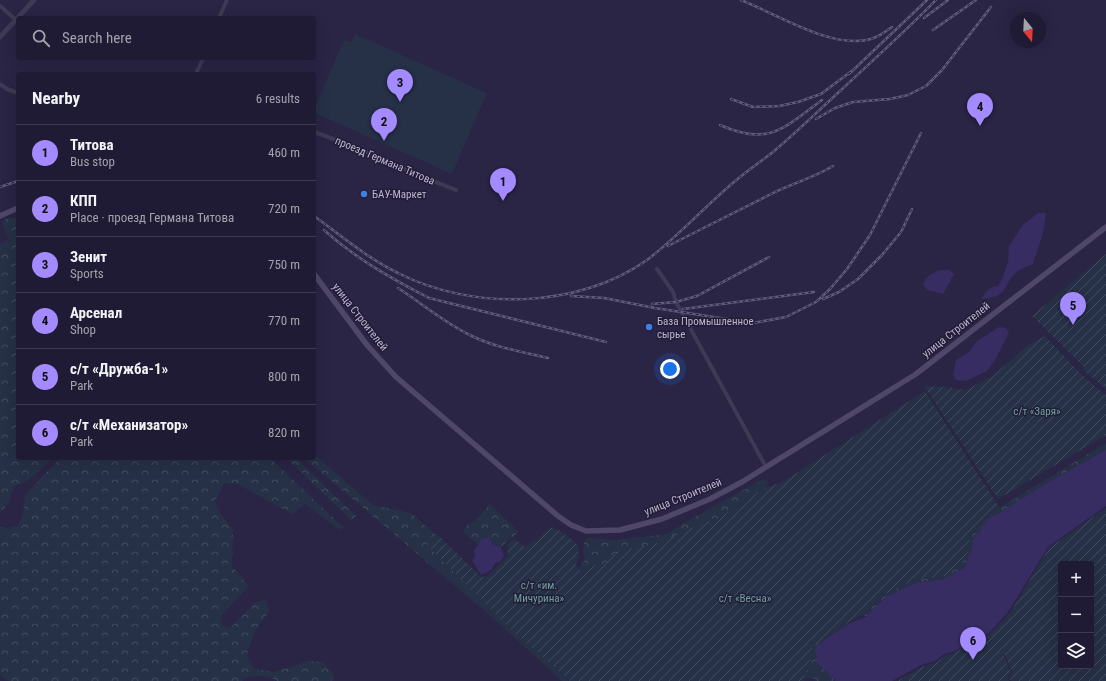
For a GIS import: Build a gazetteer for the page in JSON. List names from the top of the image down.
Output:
{
  "streets": {
    "main road": ["улица Строителей"],
    "street": ["проезд Германа Титова"]
  },
  "parks": ["с/т «Заря»", "с/т «им. Мичурина»", "с/т «Весна»"],
  "places": ["БАУ-Маркет", "База Промышленное сырье"],
  "north": "bottom",
  "page": {
    "search": "Search here",
    "pins": [
      "3",
      "4",
      "2",
      "1",
      "5",
      "6"
    ],
    "heading": ["Nearby", "6 results"],
    "list": [
      {
        "mark": "1",
        "name": "Титова",
        "note": "Bus stop",
        "value": "460 m"
      },
      {
        "mark": "2",
        "name": "КПП",
        "note": "Place · проезд Германа Титова",
        "value": "720 m"
      },
      {
        "mark": "3",
        "name": "Зенит",
        "note": "Sports",
        "value": "750 m"
      },
      {
        "mark": "4",
        "name": "Арсенал",
        "note": "Shop",
        "value": "770 m"
      },
      {
        "mark": "5",
        "name": "с/т «Дружба-1»",
        "note": "Park",
        "value": "800 m"
      },
      {
        "mark": "6",
        "name": "с/т «Механизатор»",
        "note": "Park",
        "value": "820 m"
      }
    ],
    "map_buttons": ["+", "−"]
  }
}
